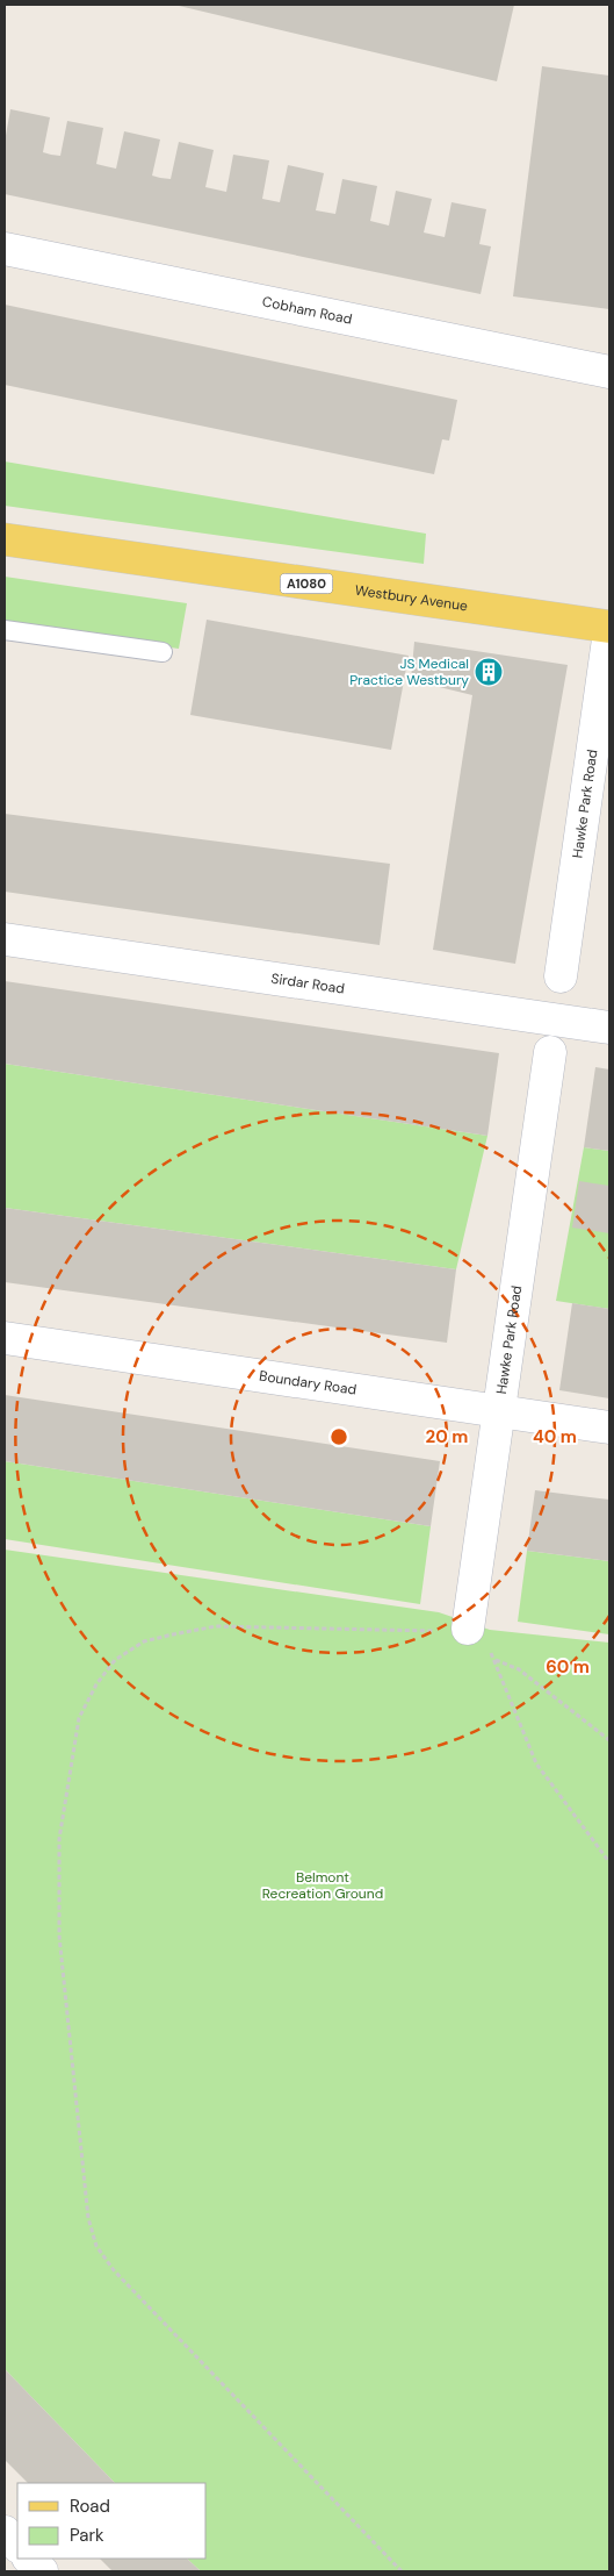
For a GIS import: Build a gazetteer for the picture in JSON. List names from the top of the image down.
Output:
{
  "streets": {
    "main road": ["A1080", "Westbury Avenue"],
    "street": [
      "Cobham Road",
      "Hawke Park Road",
      "Sirdar Road",
      "Boundary Road"
    ]
  },
  "crossings": [
    ["Hawke Park Road", "Boundary Road"]
  ],
  "parks": ["Belmont Recreation Ground"],
  "places": {
    "building": ["JS Medical Practice Westbury"]
  },
  "legend": ["Road", "Park"],
  "rings": ["20 m", "40 m", "60 m"]
}
